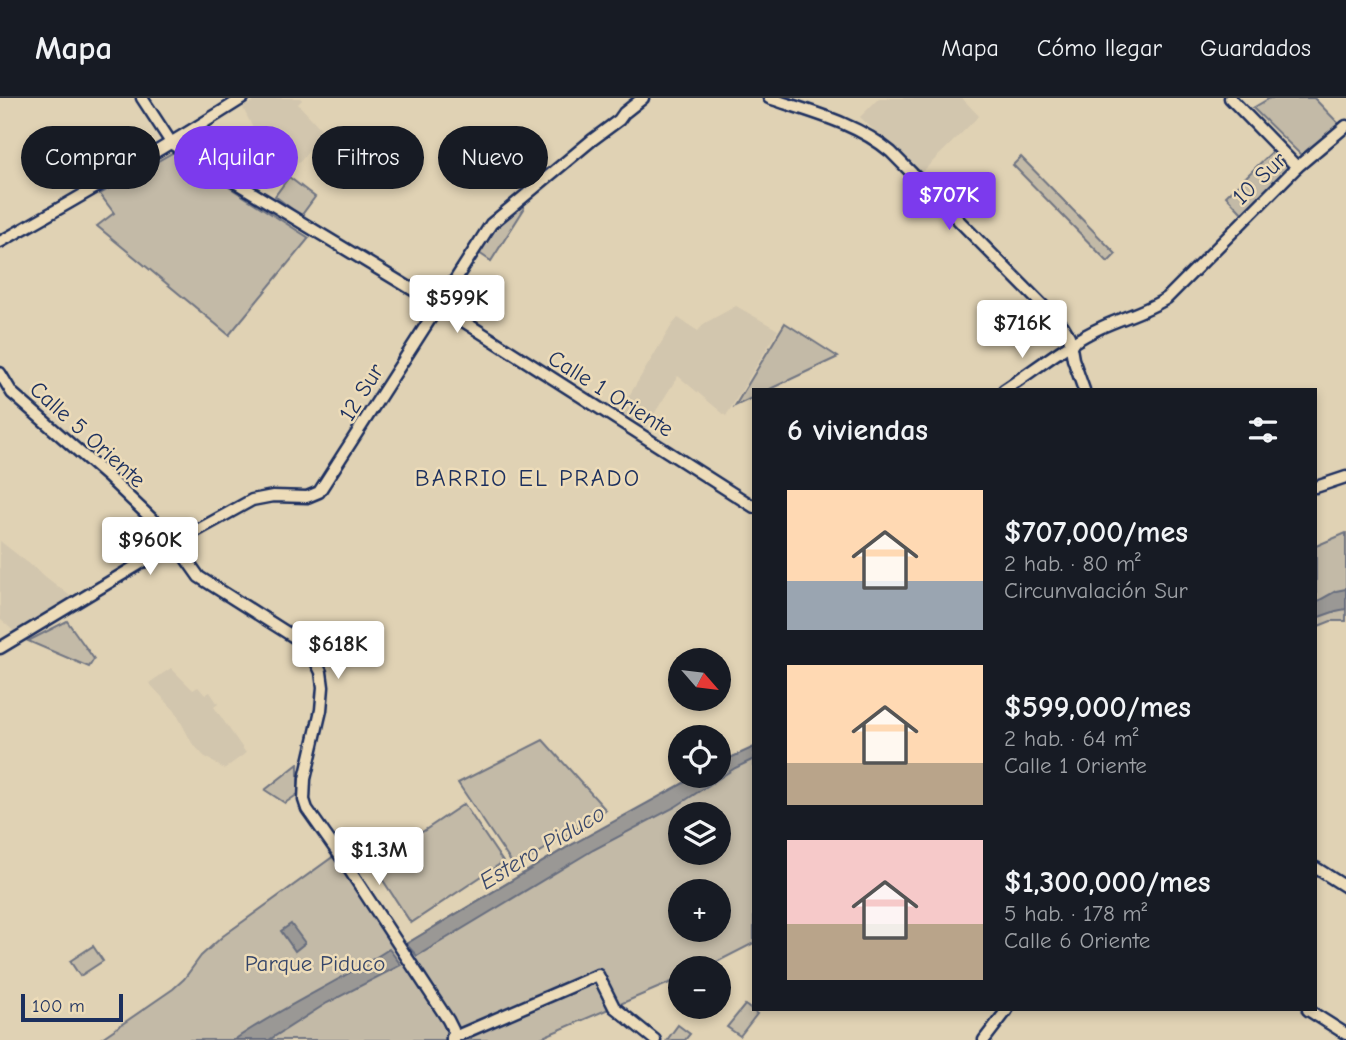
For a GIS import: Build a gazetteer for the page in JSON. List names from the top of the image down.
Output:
{
  "streets": {
    "street": [
      "10 Sur",
      "12 Sur",
      "Calle 1 Oriente",
      "Calle 5 Oriente"
    ]
  },
  "crossings": [
    ["12 Sur", "Calle 1 Oriente"],
    ["12 Sur", "Calle 5 Oriente"]
  ],
  "districts": ["BARRIO EL PRADO"],
  "water": ["Estero Piduco"],
  "parks": ["Parque Piduco"],
  "scale_bar": "100 m",
  "north": "bottom right",
  "page": {
    "header": "Mapa",
    "nav": ["Mapa", "Cómo llegar", "Guardados"],
    "chip": [
      "Comprar",
      "Alquilar",
      "Filtros",
      "Nuevo"
    ],
    "price": [
      "$707K",
      "$599K",
      "$716K",
      "$960K",
      "$618K",
      "$1.3M"
    ],
    "heading": "6 viviendas",
    "list": [
      {
        "name": "$707,000/mes",
        "note": "2 hab. · 80 m² · Circunvalación Sur"
      },
      {
        "name": "$599,000/mes",
        "note": "2 hab. · 64 m² · Calle 1 Oriente"
      },
      {
        "name": "$1,300,000/mes",
        "note": "5 hab. · 178 m² · Calle 6 Oriente"
      }
    ],
    "map_buttons": ["+", "−"],
    "scale": "100 m"
  }
}
